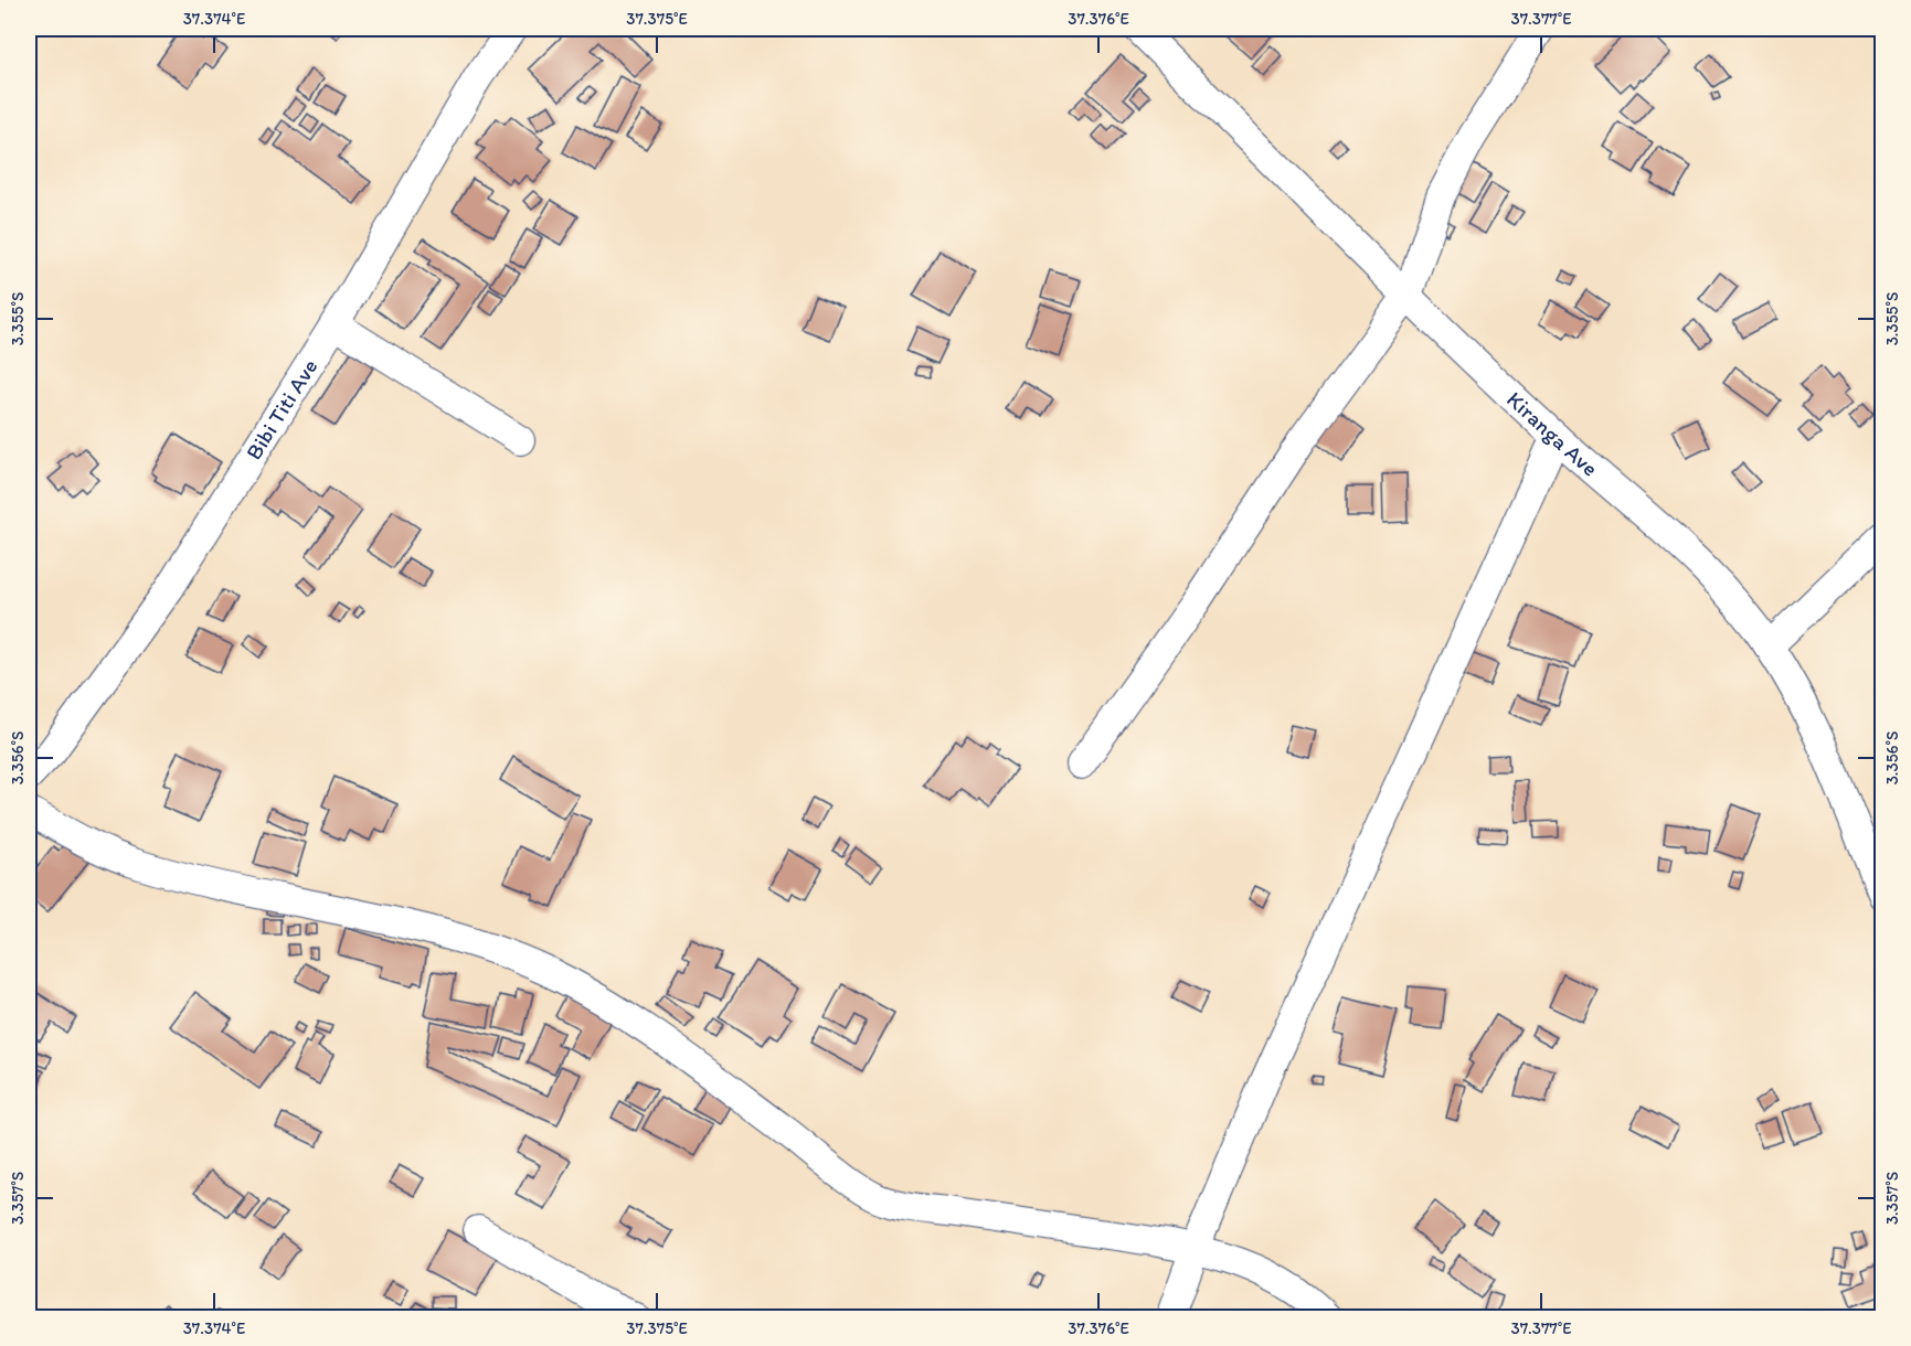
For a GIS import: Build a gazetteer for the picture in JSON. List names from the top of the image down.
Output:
{
  "streets": {
    "street": ["Bibi Titi Ave", "Kiranga Ave"]
  },
  "coordinates": [
    "37.374°E",
    "37.375°E",
    "37.376°E",
    "37.377°E",
    "3.355°S",
    "3.356°S",
    "3.357°S"
  ]
}
